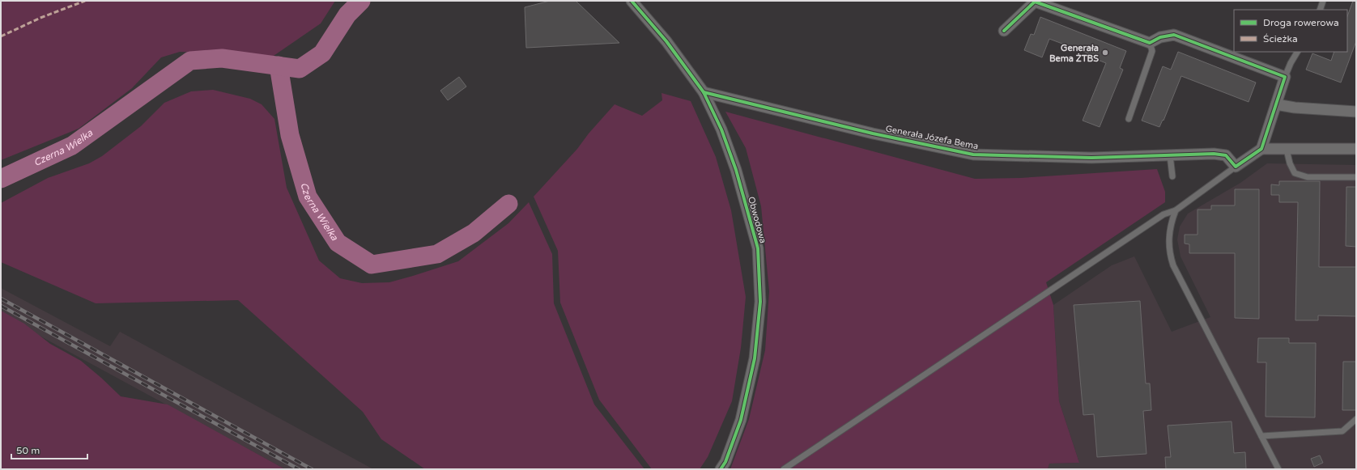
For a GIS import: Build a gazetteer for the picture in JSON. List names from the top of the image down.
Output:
{
  "streets": {
    "street": ["Generała Józefa Bema", "Obwodowa"]
  },
  "crossings": [
    ["Generała Józefa Bema", "Obwodowa"]
  ],
  "water": ["Czerna Wielka"],
  "places": ["Generała Bema ŻTBS"],
  "legend": ["Droga rowerowa", "Ścieżka"],
  "scale_bar": "50 m"
}
